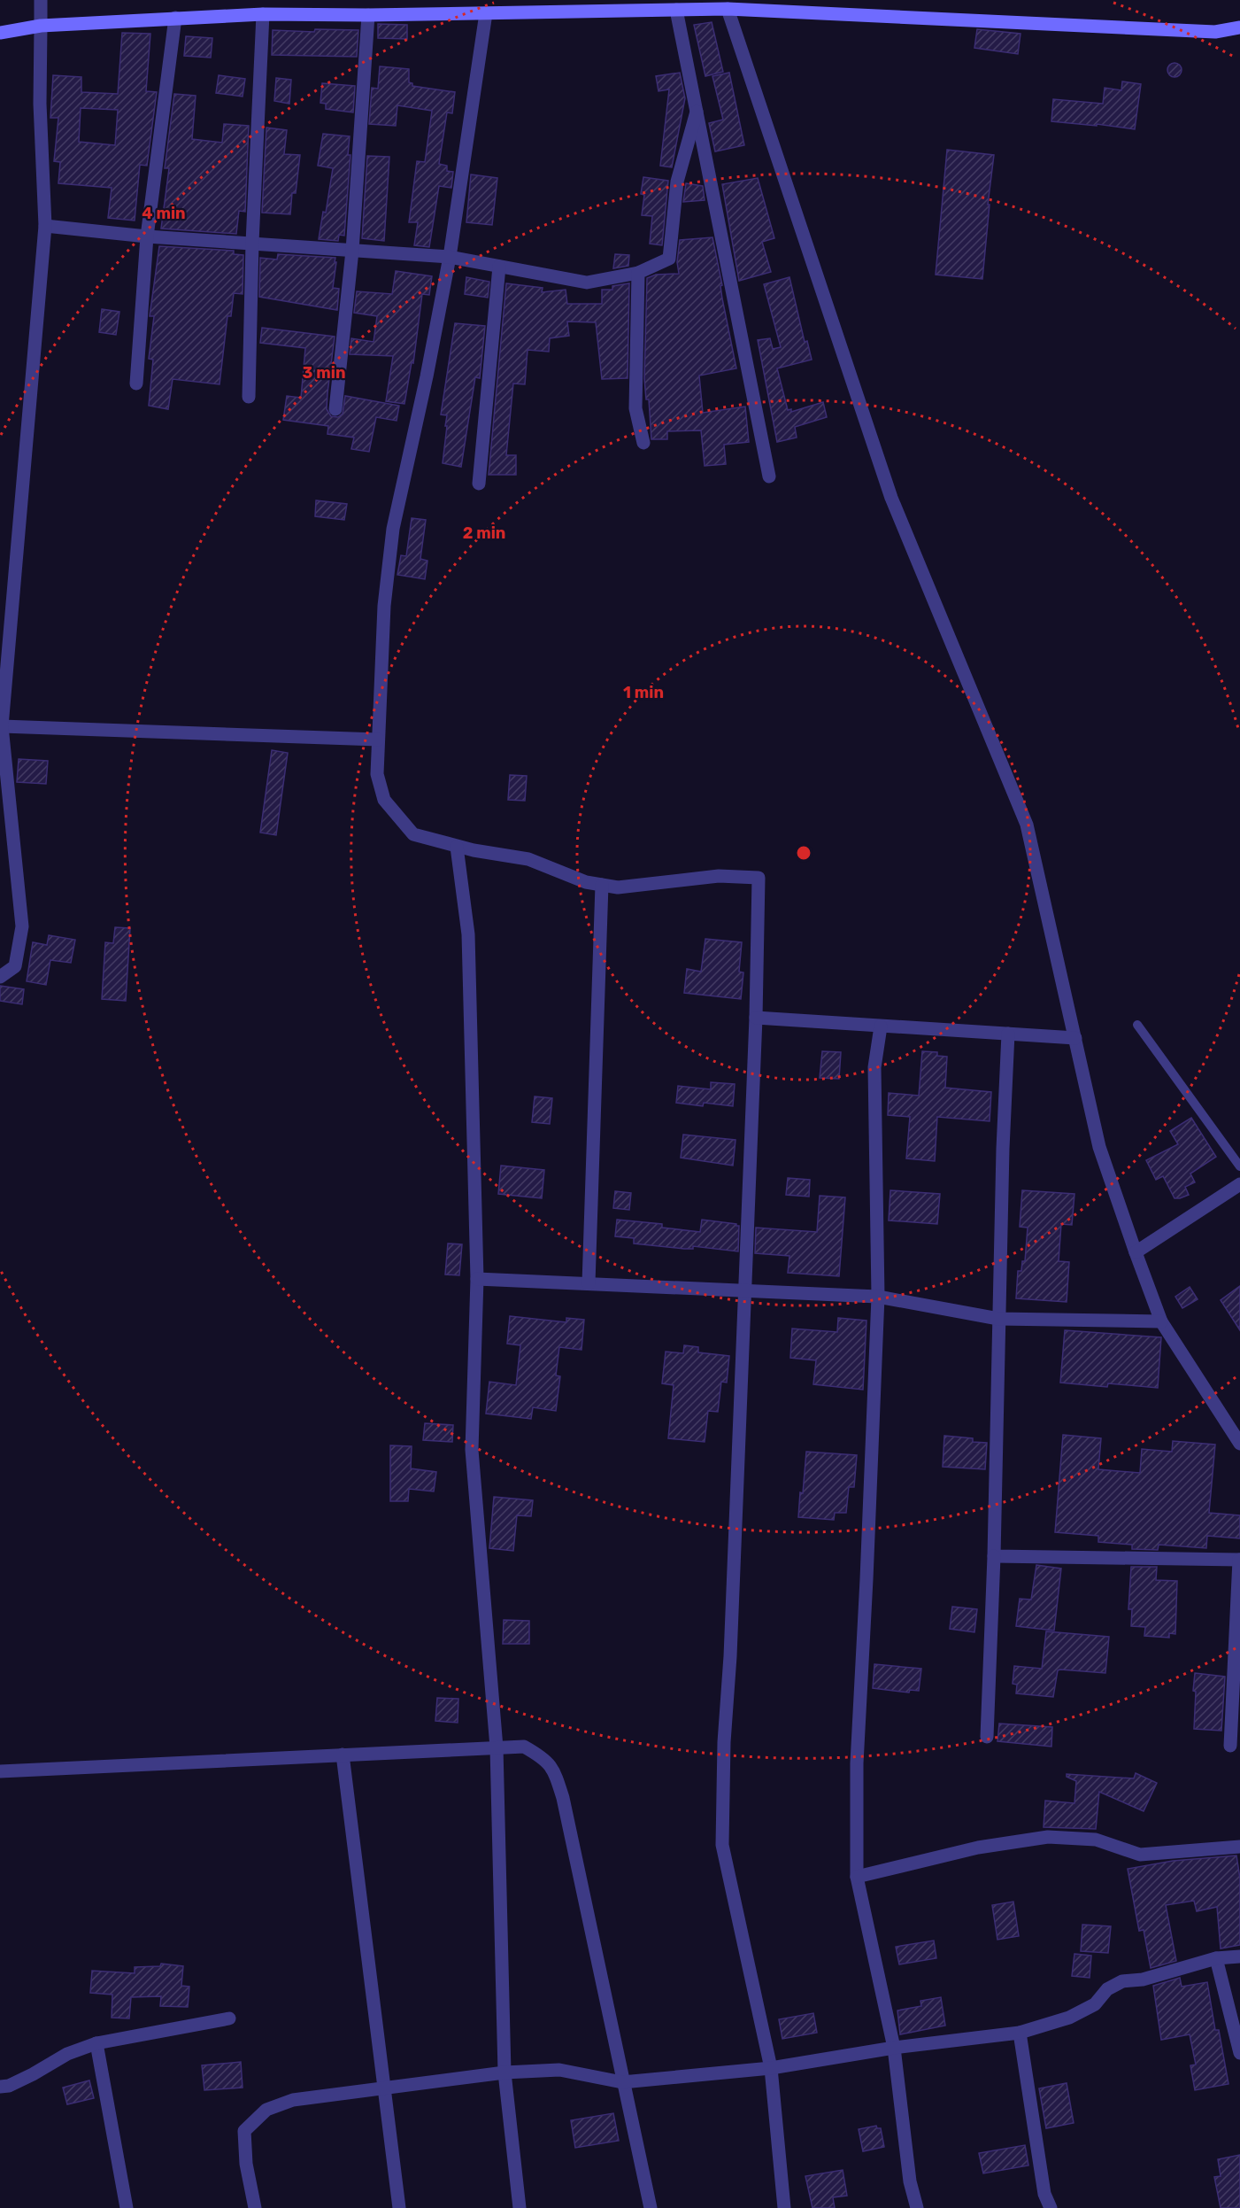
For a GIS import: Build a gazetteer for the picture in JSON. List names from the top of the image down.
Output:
{
  "rings": [
    "4 min",
    "3 min",
    "2 min",
    "1 min"
  ]
}
